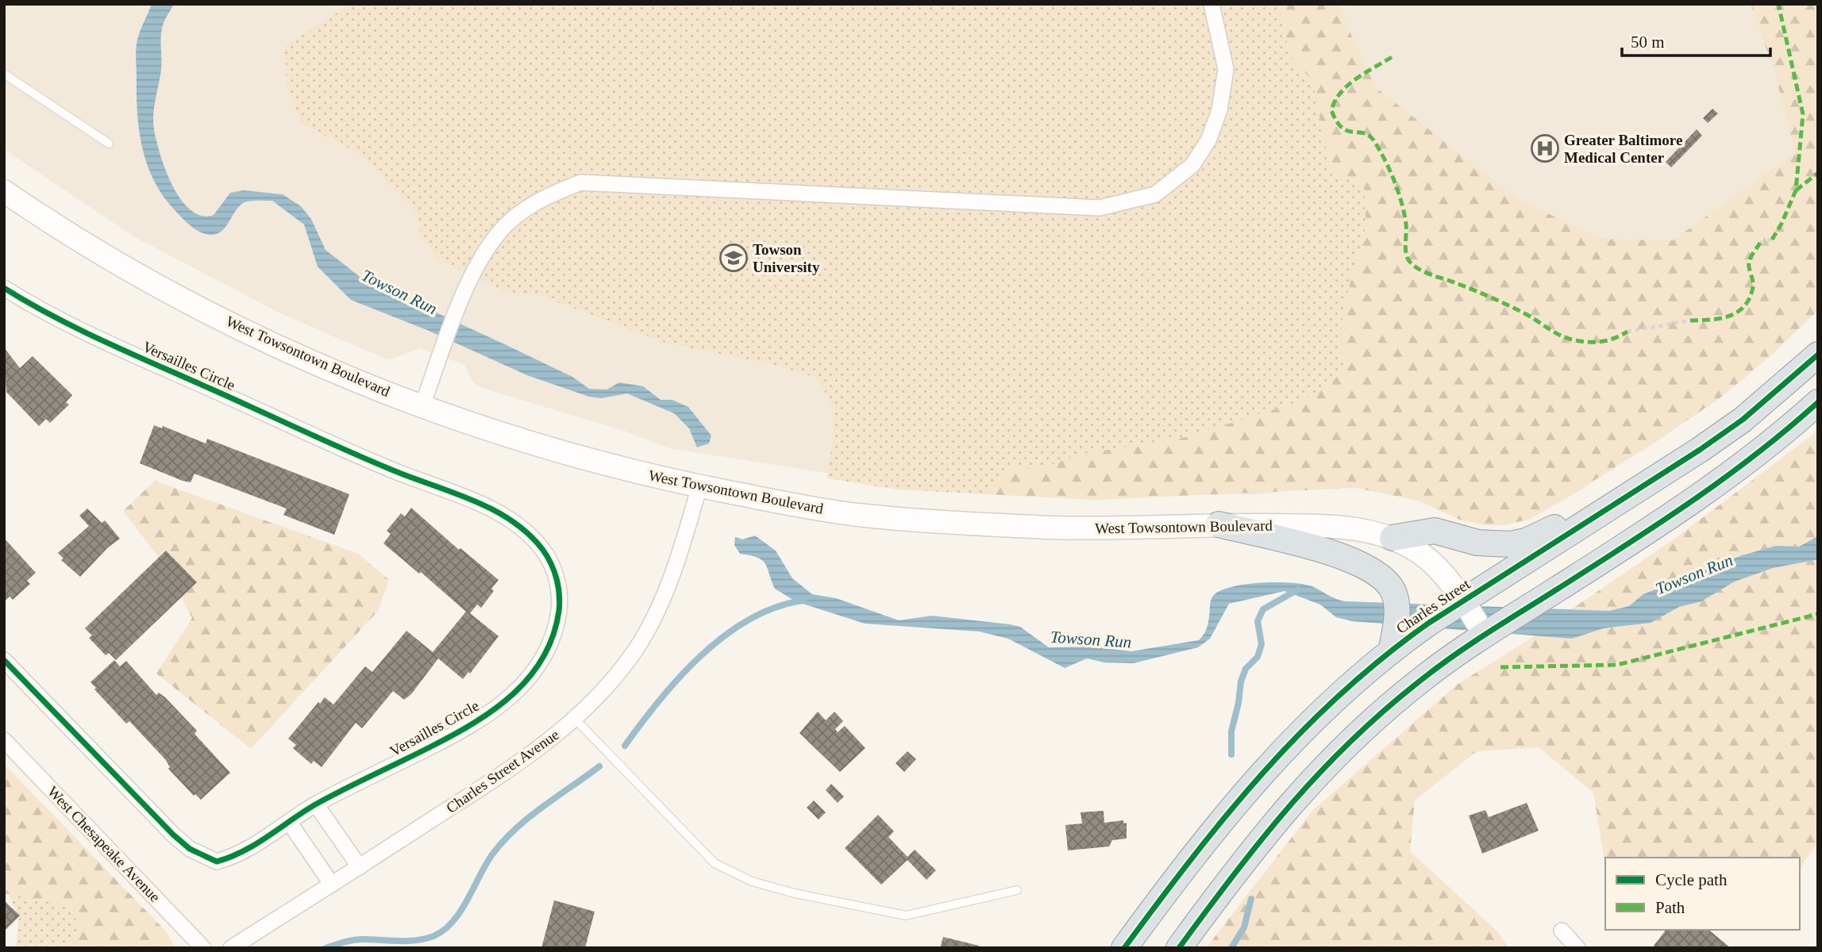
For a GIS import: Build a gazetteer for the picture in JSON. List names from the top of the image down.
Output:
{
  "streets": {
    "main road": ["West Towsontown Boulevard", "Charles Street"],
    "street": ["Versailles Circle", "Charles Street Avenue", "West Chesapeake Avenue"]
  },
  "crossings": [
    ["West Towsontown Boulevard", "Charles Street"],
    ["West Towsontown Boulevard", "Charles Street Avenue"]
  ],
  "water": ["Towson Run"],
  "places": {
    "hospital": ["Greater Baltimore Medical Center"],
    "school or university": ["Towson University"]
  },
  "legend": ["Cycle path", "Path"],
  "scale_bar": "50 m"
}
